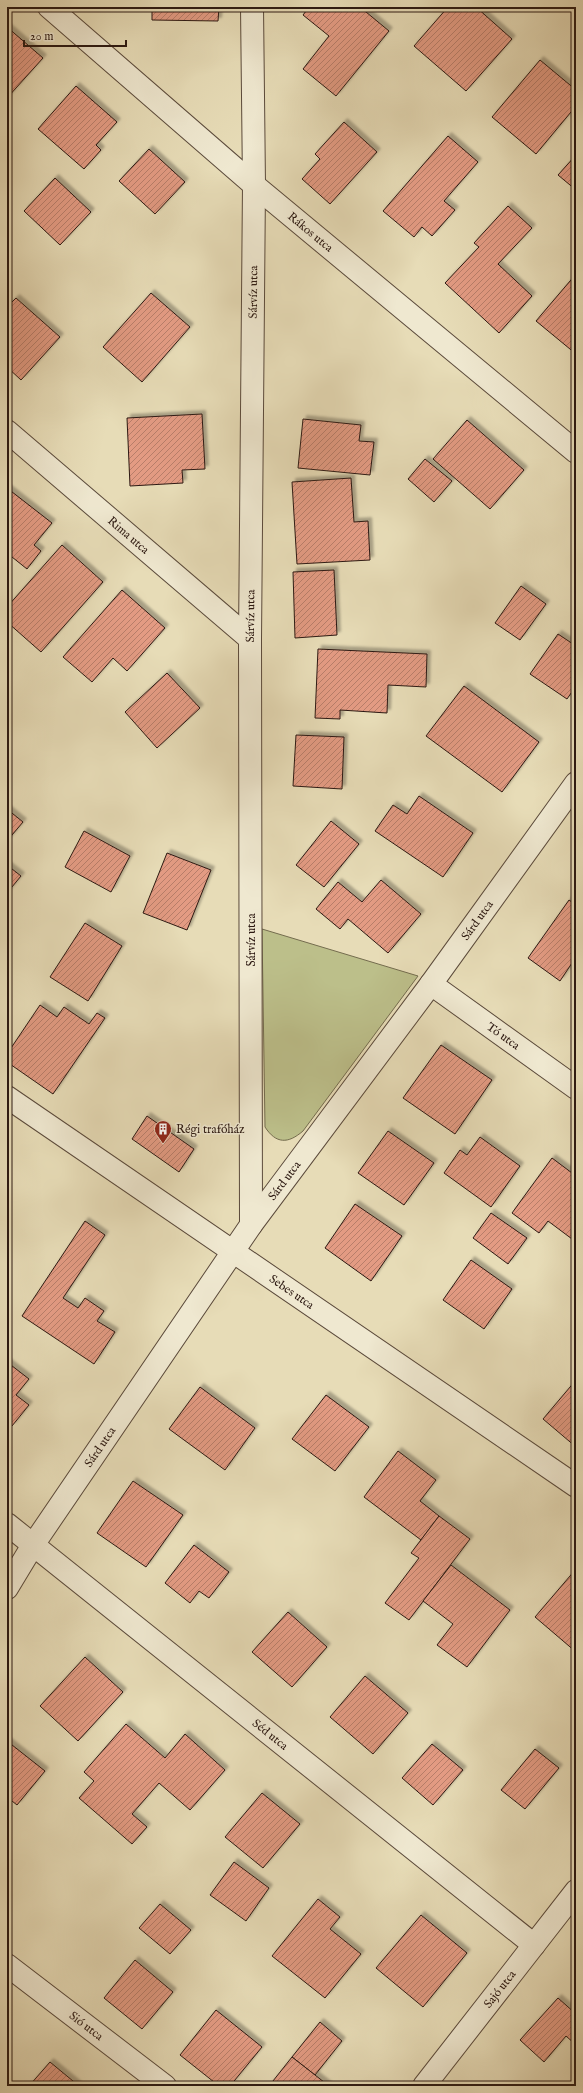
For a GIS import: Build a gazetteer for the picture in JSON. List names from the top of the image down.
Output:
{
  "streets": {
    "street": [
      "Rákos utca",
      "Sárvíz utca",
      "Rima utca",
      "Sárd utca",
      "Tó utca",
      "Sebes utca",
      "Séd utca",
      "Sajó utca",
      "Sió utca"
    ]
  },
  "crossings": [
    ["Rákos utca", "Sárvíz utca"],
    ["Sárvíz utca", "Rima utca"],
    ["Sárvíz utca", "Sárd utca"],
    ["Sárd utca", "Tó utca"],
    ["Sárd utca", "Sebes utca"],
    ["Sárd utca", "Séd utca"],
    ["Séd utca", "Sajó utca"]
  ],
  "places": {
    "building": ["Régi trafóház"]
  },
  "scale_bar": "20 m"
}
